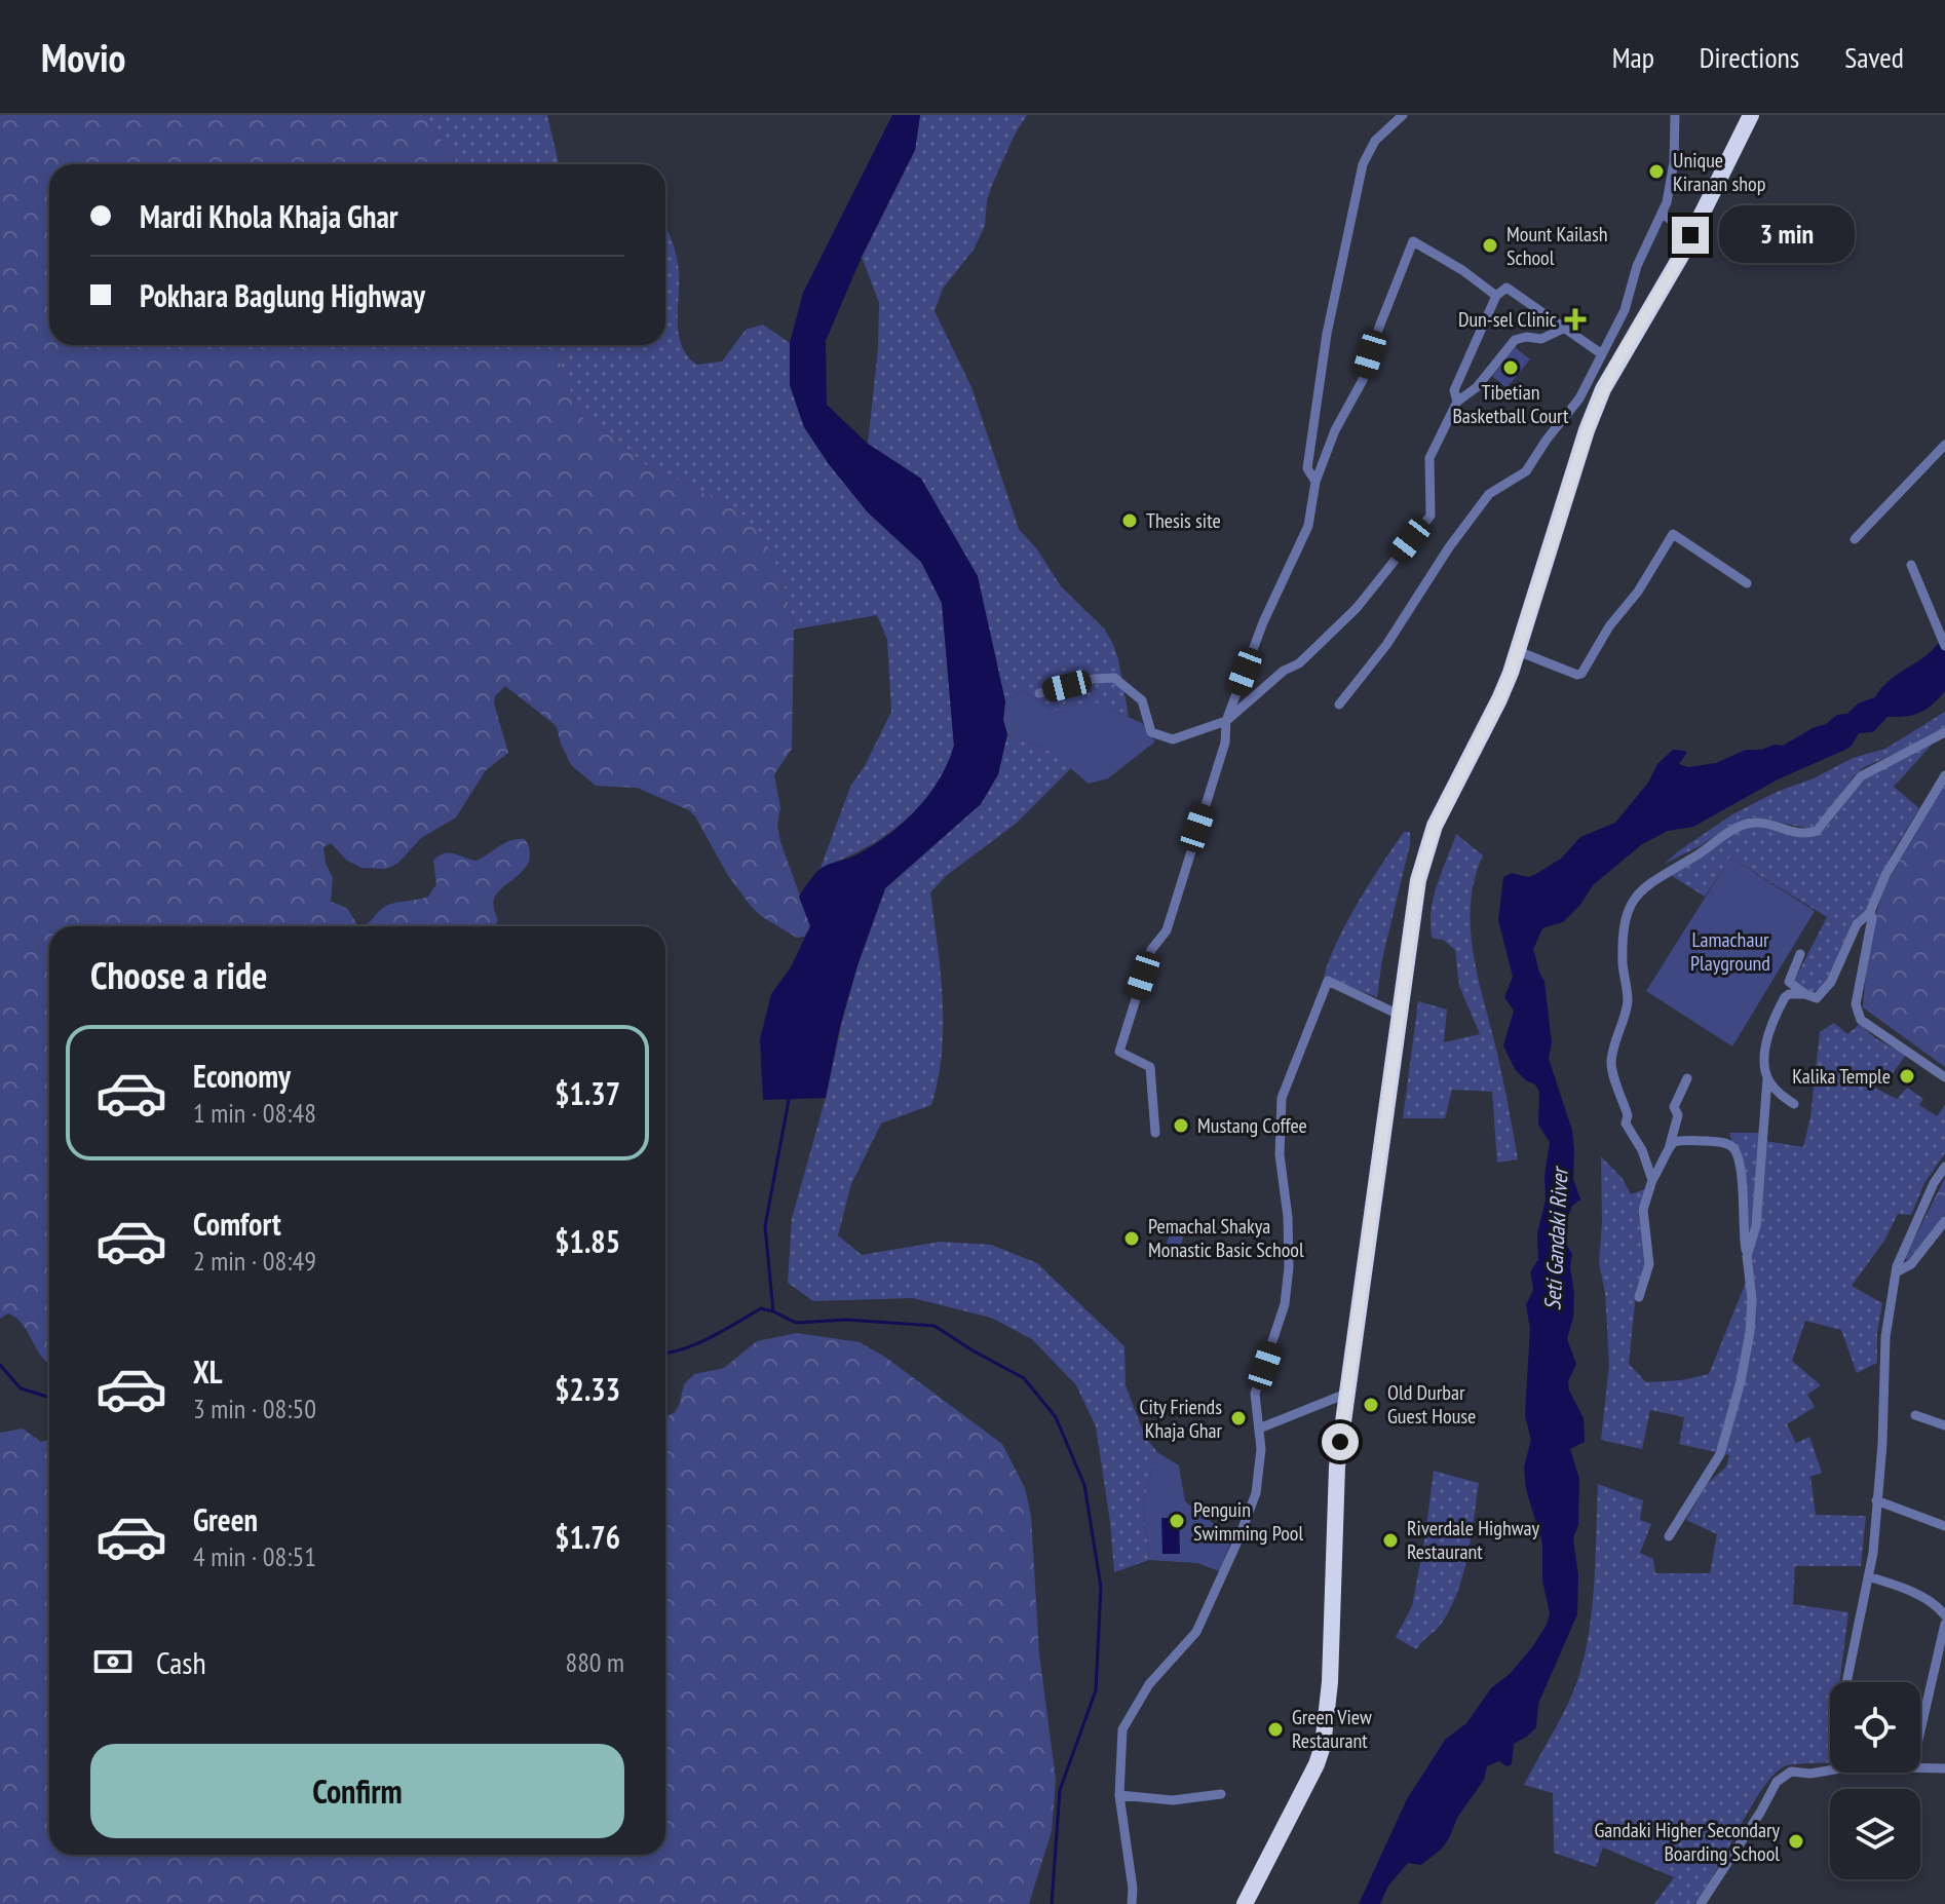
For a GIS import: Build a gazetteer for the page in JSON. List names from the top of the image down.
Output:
{
  "water": ["Seti Gandaki River"],
  "parks": ["Lamachaur Playground"],
  "places": {
    "other": [
      "Unique Kiranan shop",
      "Mount Kailash School",
      "Tibetian Basketball Court",
      "Thesis site",
      "Kalika Temple",
      "Mustang Coffee",
      "Pemachal Shakya Monastic Basic School",
      "Old Durbar Guest House",
      "City Friends Khaja Ghar",
      "Penguin Swimming Pool",
      "Riverdale Highway Restaurant",
      "Green View Restaurant",
      "Gandaki Higher Secondary Boarding School"
    ],
    "health": ["Dun-sel Clinic"]
  },
  "page": {
    "header": "Movio",
    "nav": ["Map", "Directions", "Saved"],
    "banner": ["Mardi Khola Khaja Ghar", "Pokhara Baglung Highway"],
    "bubble": "3 min",
    "heading": "Choose a ride",
    "list": [
      {
        "name": "Economy",
        "note": "1 min · 08:48",
        "value": "$1.37"
      },
      {
        "name": "Comfort",
        "note": "2 min · 08:49",
        "value": "$1.85"
      },
      {
        "name": "XL",
        "note": "3 min · 08:50",
        "value": "$2.33"
      },
      {
        "name": "Green",
        "note": "4 min · 08:51",
        "value": "$1.76"
      }
    ],
    "pay": ["Cash", "880 m"],
    "buttons": "Confirm"
  }
}
